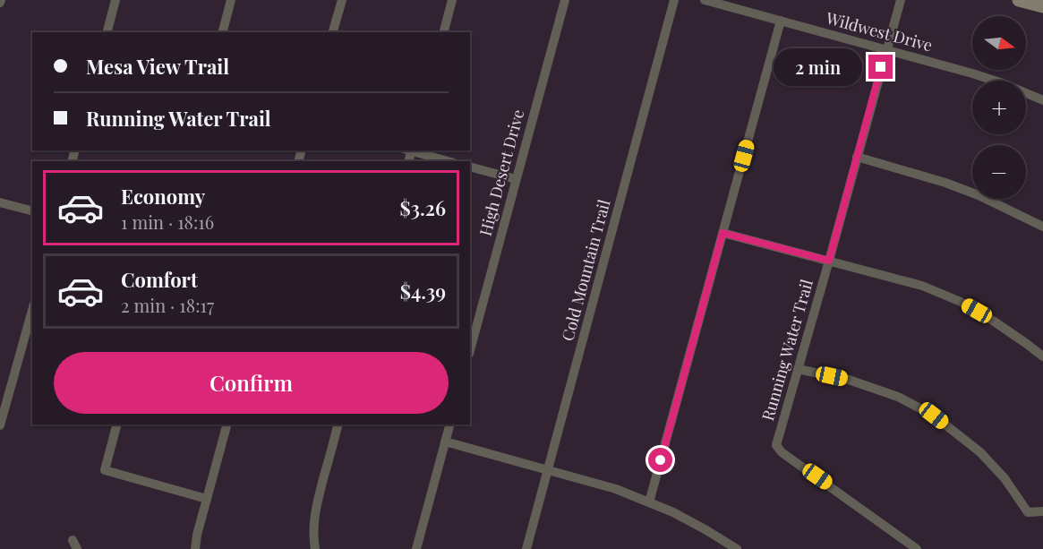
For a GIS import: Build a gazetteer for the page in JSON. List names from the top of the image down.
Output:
{
  "streets": {
    "street": [
      "Wildwest Drive",
      "High Desert Drive",
      "Cold Mountain Trail",
      "Running Water Trail"
    ]
  },
  "crossings": [
    ["Wildwest Drive", "Running Water Trail"]
  ],
  "north": "right",
  "page": {
    "map_buttons": ["+", "−"],
    "banner": ["Mesa View Trail", "Running Water Trail"],
    "bubble": "2 min",
    "list": [
      {
        "name": "Economy",
        "note": "1 min · 18:16",
        "value": "$3.26"
      },
      {
        "name": "Comfort",
        "note": "2 min · 18:17",
        "value": "$4.39"
      }
    ],
    "buttons": "Confirm"
  }
}
